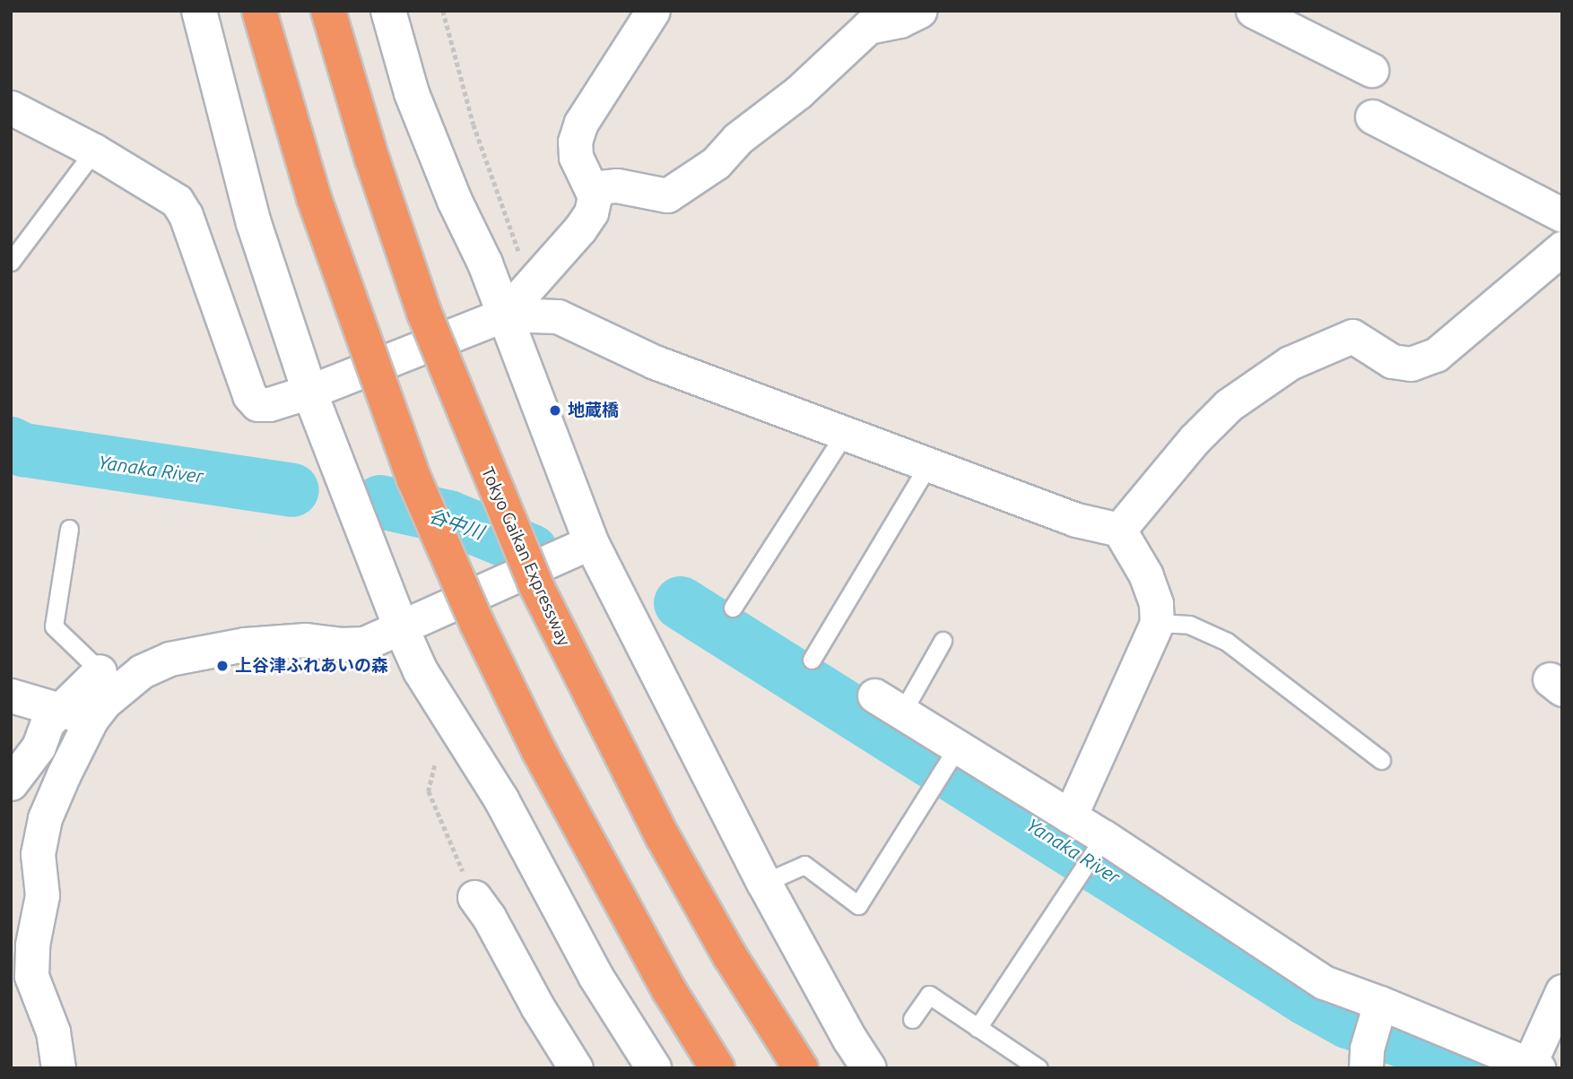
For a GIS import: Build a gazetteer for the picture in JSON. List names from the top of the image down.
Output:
{
  "streets": {
    "highway": ["Tokyo Gaikan Expressway"]
  },
  "water": ["Yanaka River", "谷中川"],
  "places": ["地蔵橋", "上谷津ふれあいの森"]
}
